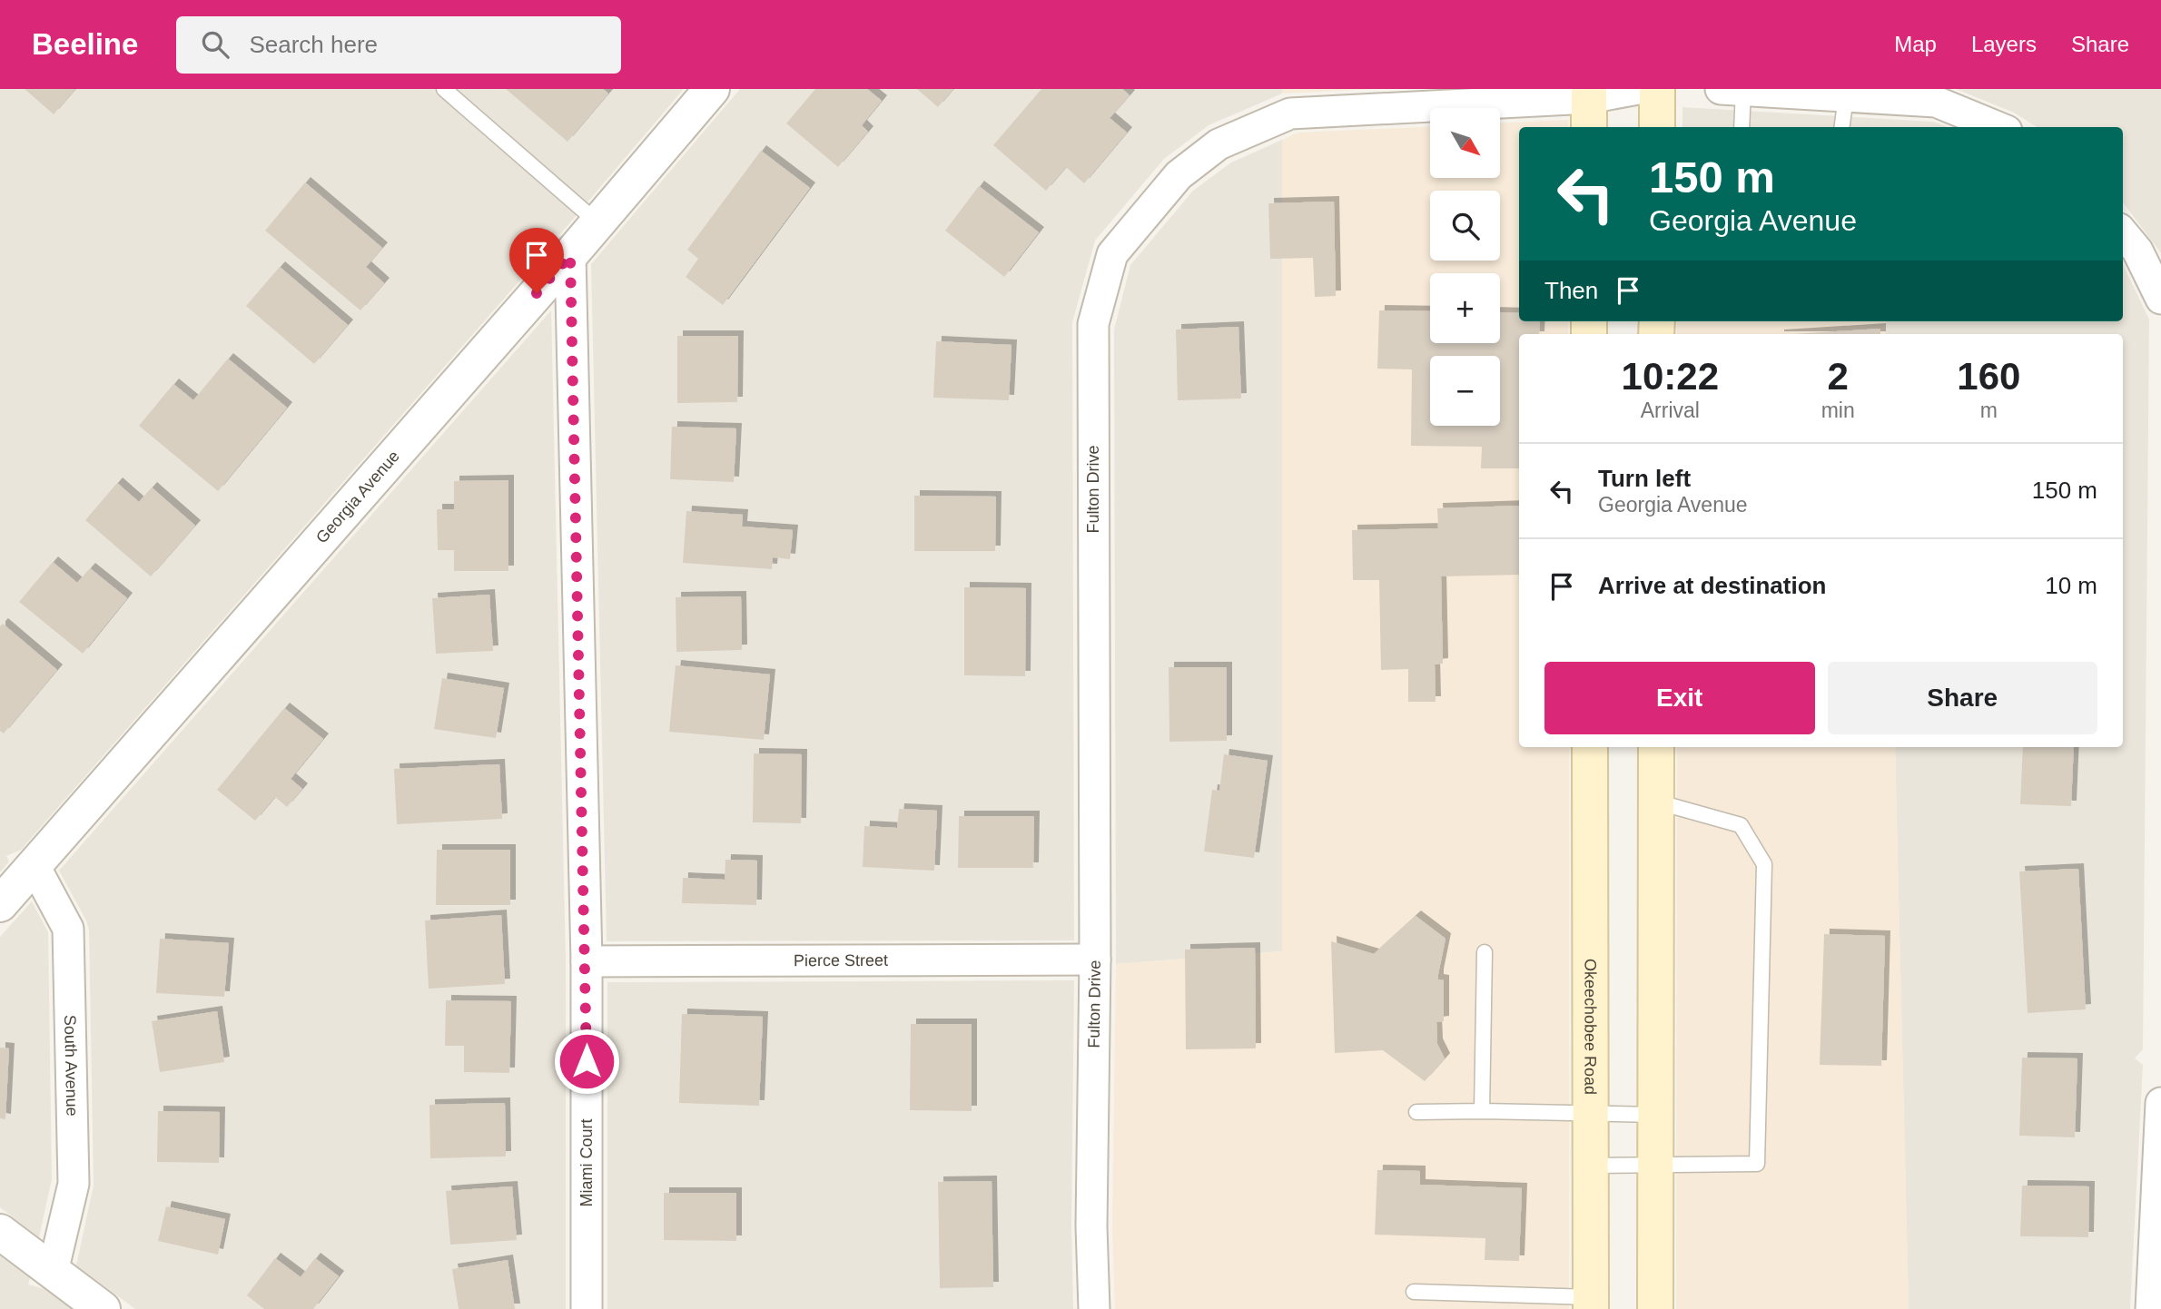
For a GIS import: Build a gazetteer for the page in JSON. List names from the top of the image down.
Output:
{
  "streets": {
    "main road": ["Okeechobee Road"],
    "street": [
      "Fulton Drive",
      "Georgia Avenue",
      "Pierce Street",
      "South Avenue",
      "Miami Court"
    ]
  },
  "crossings": [
    ["Fulton Drive", "Pierce Street"],
    ["Georgia Avenue", "South Avenue"],
    ["Georgia Avenue", "Miami Court"],
    ["Pierce Street", "Miami Court"]
  ],
  "north": "bottom right",
  "page": {
    "header": "Beeline",
    "search": "Search here",
    "nav": ["Map", "Layers", "Share"],
    "map_buttons": ["+", "−"],
    "turn": ["150 m", "Georgia Avenue"],
    "then": "Then",
    "eta": [
      "10:22",
      "Arrival",
      "2",
      "min",
      "160",
      "m"
    ],
    "list": [
      {
        "name": "Turn left",
        "note": "Georgia Avenue",
        "value": "150 m"
      },
      {
        "name": "Arrive at destination",
        "value": "10 m"
      }
    ],
    "buttons": ["Exit", "Share"]
  }
}
